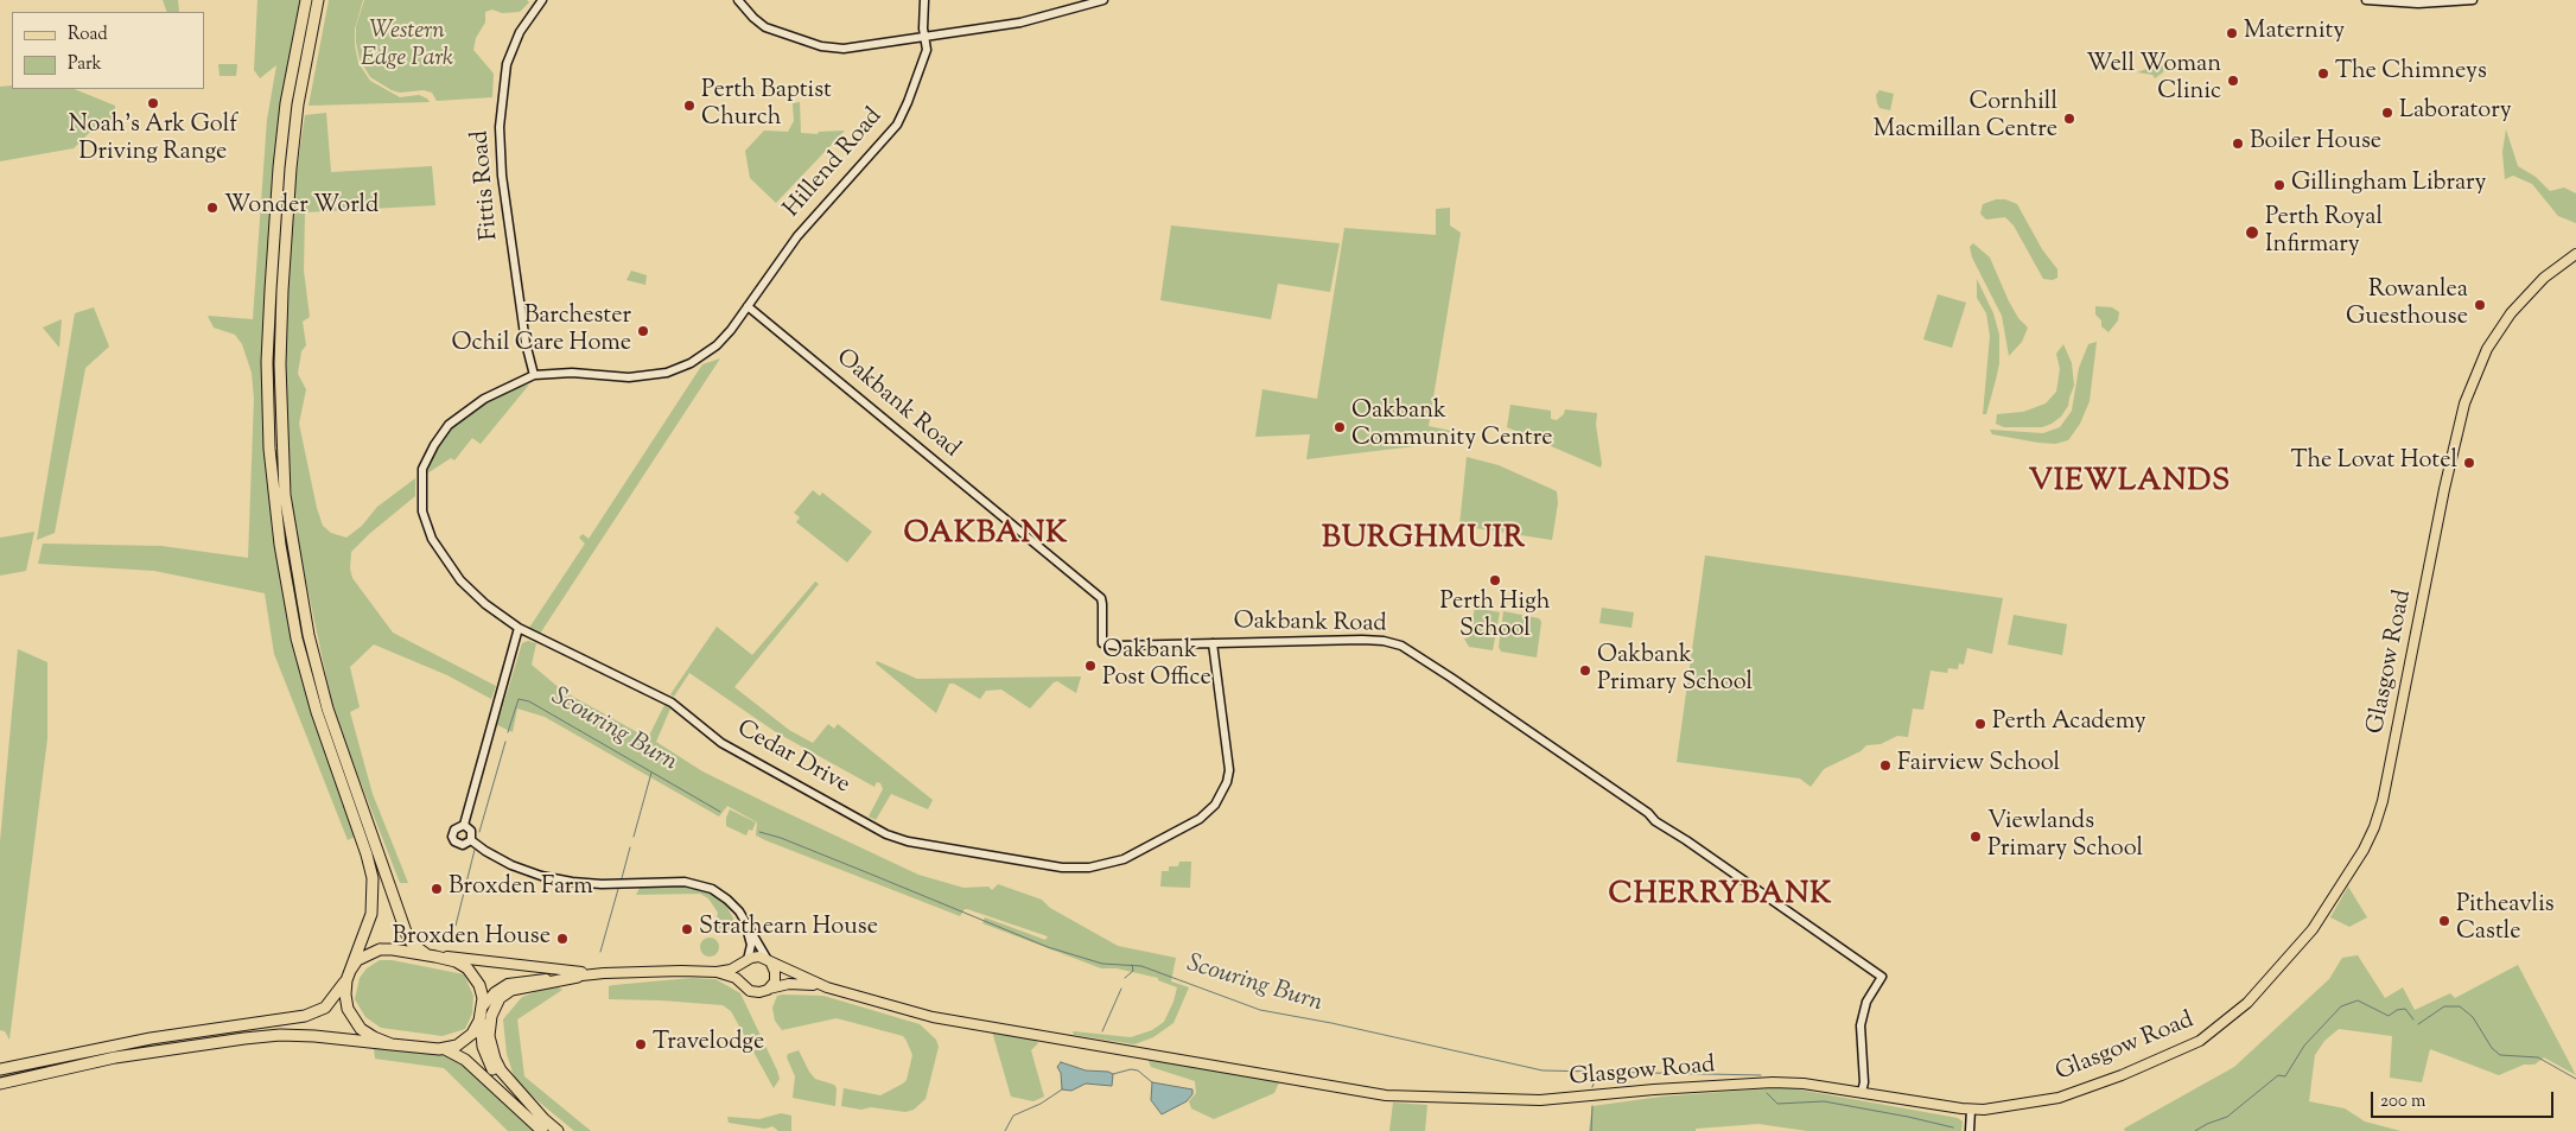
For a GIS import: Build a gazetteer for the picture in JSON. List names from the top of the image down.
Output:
{
  "streets": {
    "main road": ["Glasgow Road"],
    "street": [
      "Hillend Road",
      "Fittis Road",
      "Oakbank Road",
      "Cedar Drive"
    ]
  },
  "crossings": [
    ["Hillend Road", "Fittis Road"],
    ["Hillend Road", "Oakbank Road"],
    ["Hillend Road", "Cedar Drive"],
    ["Fittis Road", "Cedar Drive"],
    ["Oakbank Road", "Glasgow Road"],
    ["Oakbank Road", "Cedar Drive"]
  ],
  "districts": [
    "VIEWLANDS",
    "OAKBANK",
    "BURGHMUIR",
    "CHERRYBANK"
  ],
  "water": ["Scouring Burn"],
  "parks": ["Western Edge Park"],
  "places": [
    "Maternity",
    "The Chimneys",
    "Well Woman Clinic",
    "Noah's Ark Golf Driving Range",
    "Perth Baptist Church",
    "Laboratory",
    "Cornhill Macmillan Centre",
    "Boiler House",
    "Gillingham Library",
    "Wonder World",
    "Perth Royal Infirmary",
    "Rowanlea Guesthouse",
    "Barchester Ochil Care Home",
    "Oakbank Community Centre",
    "The Lovat Hotel",
    "Perth High School",
    "Oakbank Post Office",
    "Oakbank Primary School",
    "Perth Academy",
    "Fairview School",
    "Viewlands Primary School",
    "Broxden Farm",
    "Pitheavlis Castle",
    "Strathearn House",
    "Broxden House",
    "Travelodge"
  ],
  "legend": ["Road", "Park"],
  "scale_bar": "200 m"
}
